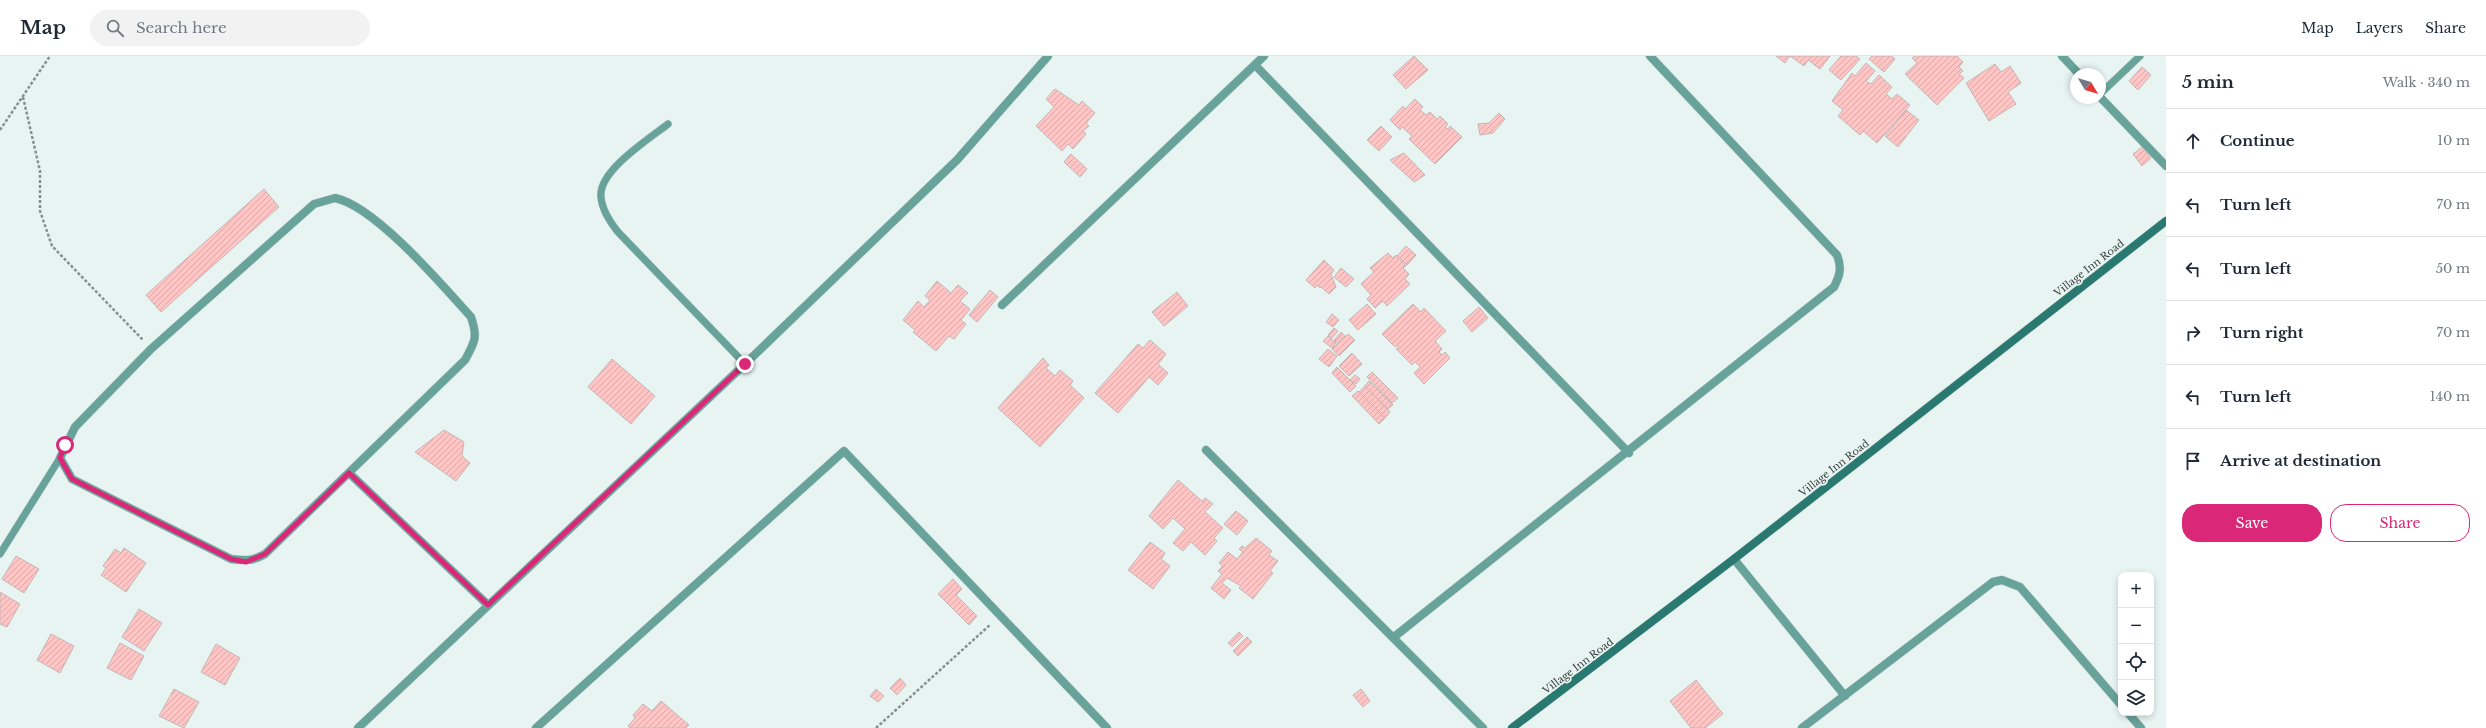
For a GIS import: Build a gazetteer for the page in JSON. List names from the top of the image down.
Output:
{
  "streets": {
    "street": ["Village Inn Road"]
  },
  "north": "bottom right",
  "page": {
    "header": "Map",
    "search": "Search here",
    "nav": ["Map", "Layers", "Share"],
    "heading": ["5 min", "Walk · 340 m"],
    "list": [
      ["Continue", "10 m"],
      ["Turn left", "70 m"],
      ["Turn left", "50 m"],
      ["Turn right", "70 m"],
      ["Turn left", "140 m"],
      "Arrive at destination"
    ],
    "buttons": ["Save", "Share"],
    "map_buttons": ["+", "−"]
  }
}
